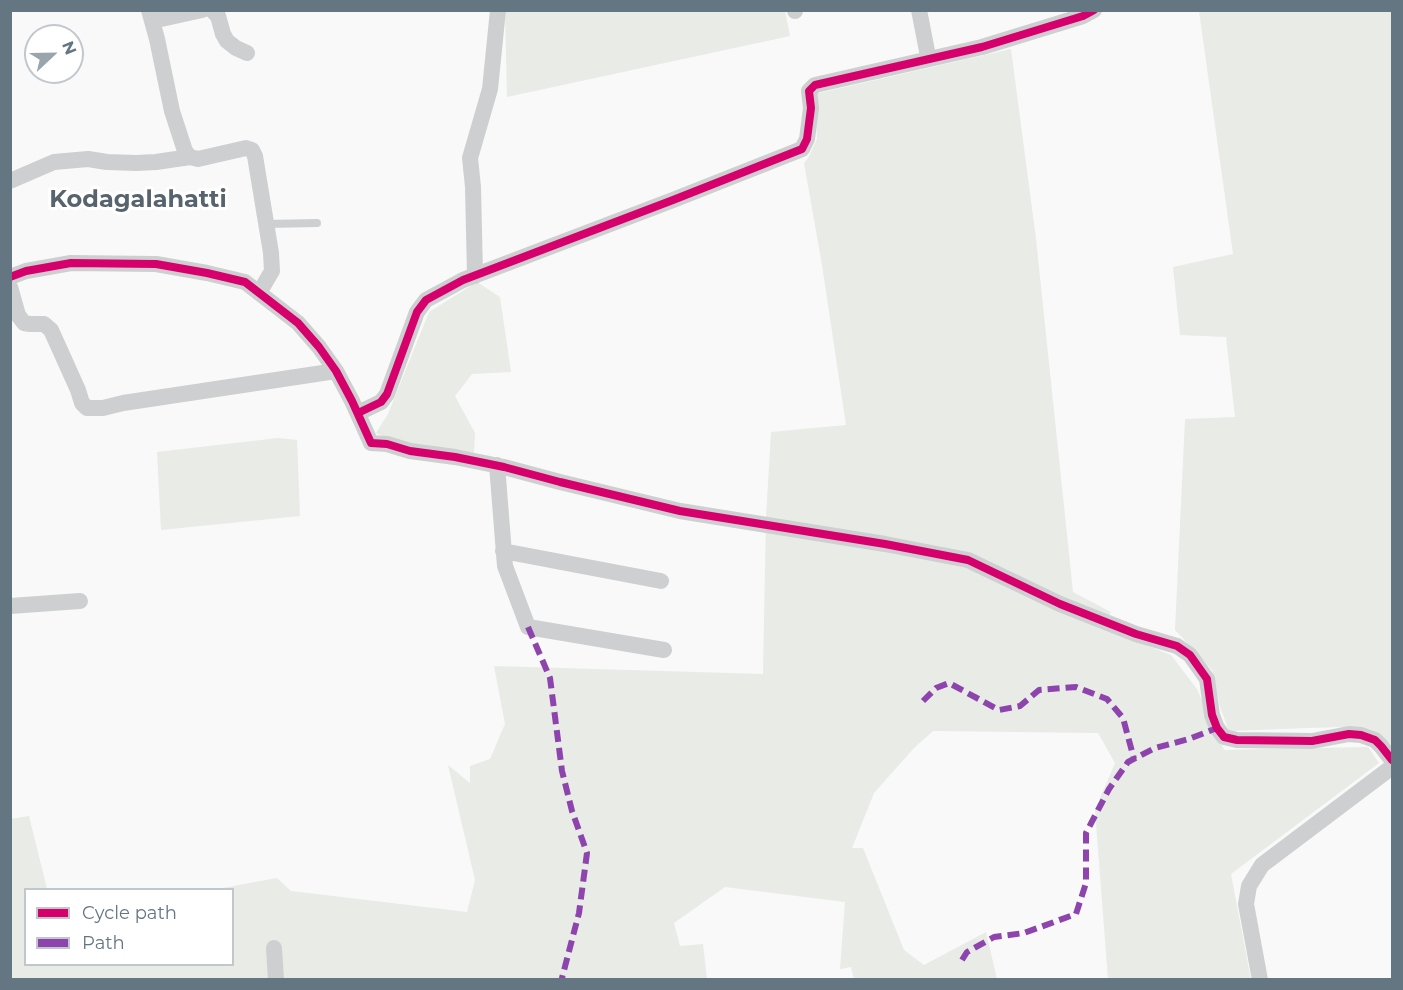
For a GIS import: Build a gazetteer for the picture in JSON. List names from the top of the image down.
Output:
{
  "districts": ["Kodagalahatti"],
  "legend": ["Cycle path", "Path"],
  "north": "right"
}
